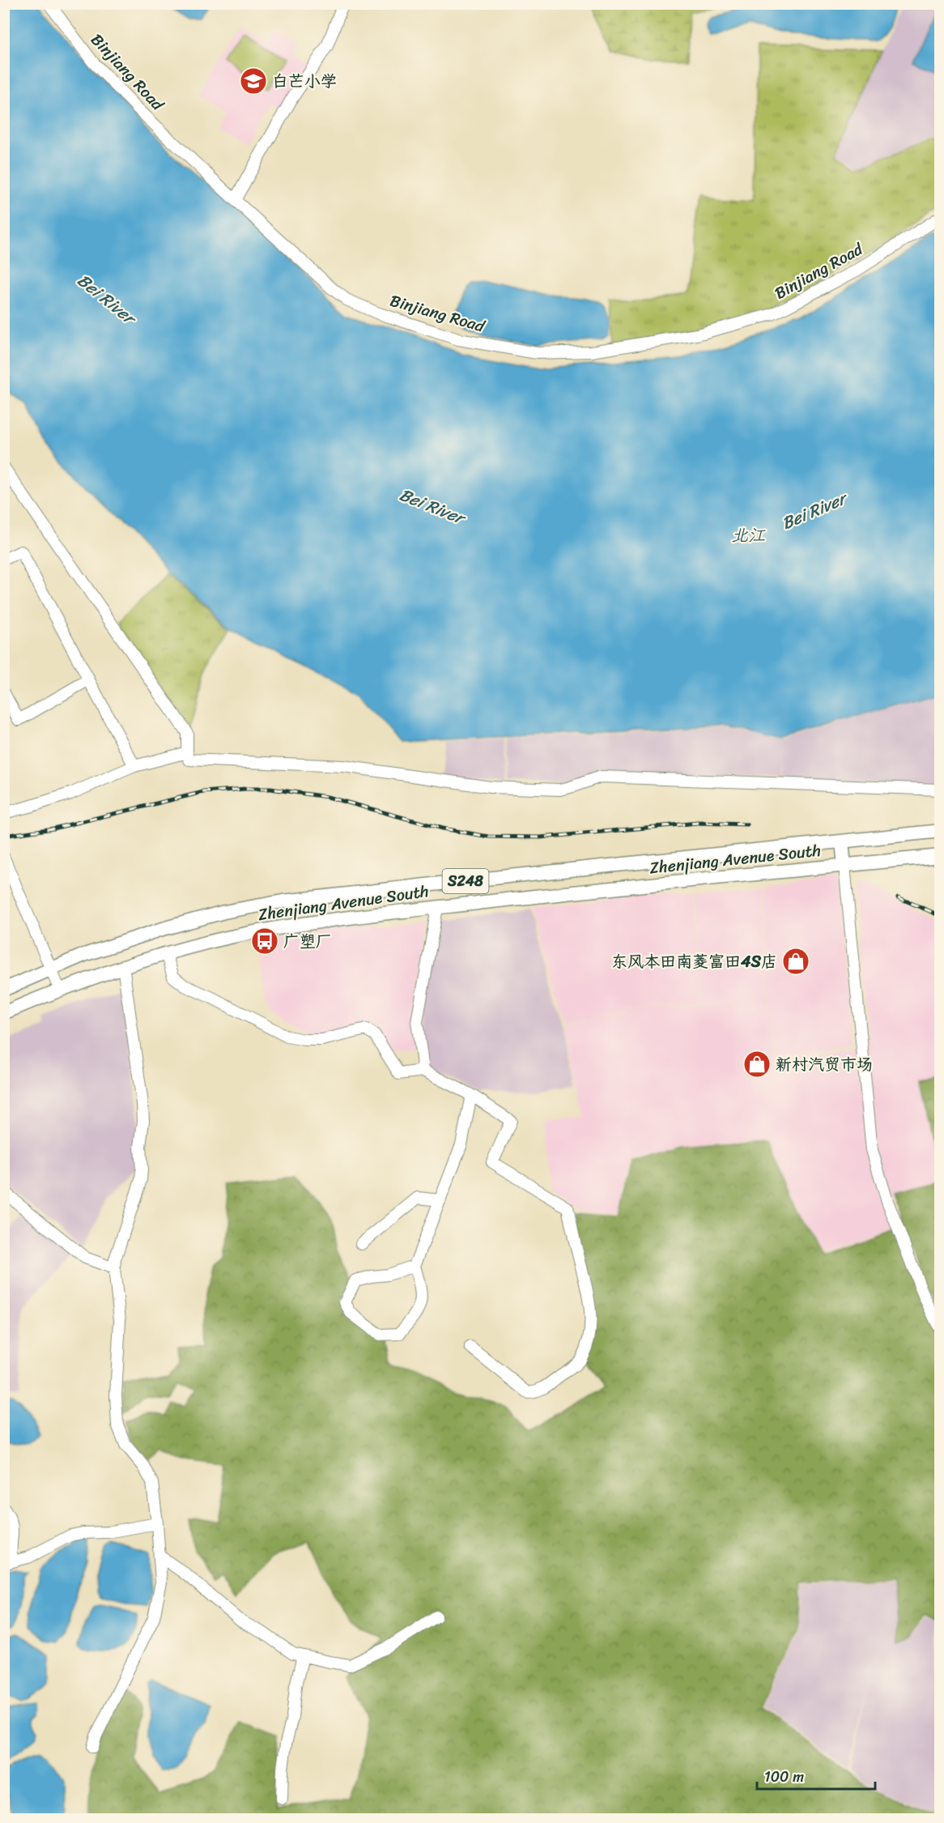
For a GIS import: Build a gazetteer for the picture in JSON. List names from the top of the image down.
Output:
{
  "streets": {
    "main road": ["Zhenjiang Avenue South", "S248"],
    "street": ["Binjiang Road"]
  },
  "water": ["Bei River", "北江"],
  "places": {
    "school or university": ["白芒小学"],
    "bus stop": ["广塑厂"],
    "shop": ["东风本田南菱富田4S店", "新村汽贸市场"]
  },
  "scale_bar": "100 m"
}
